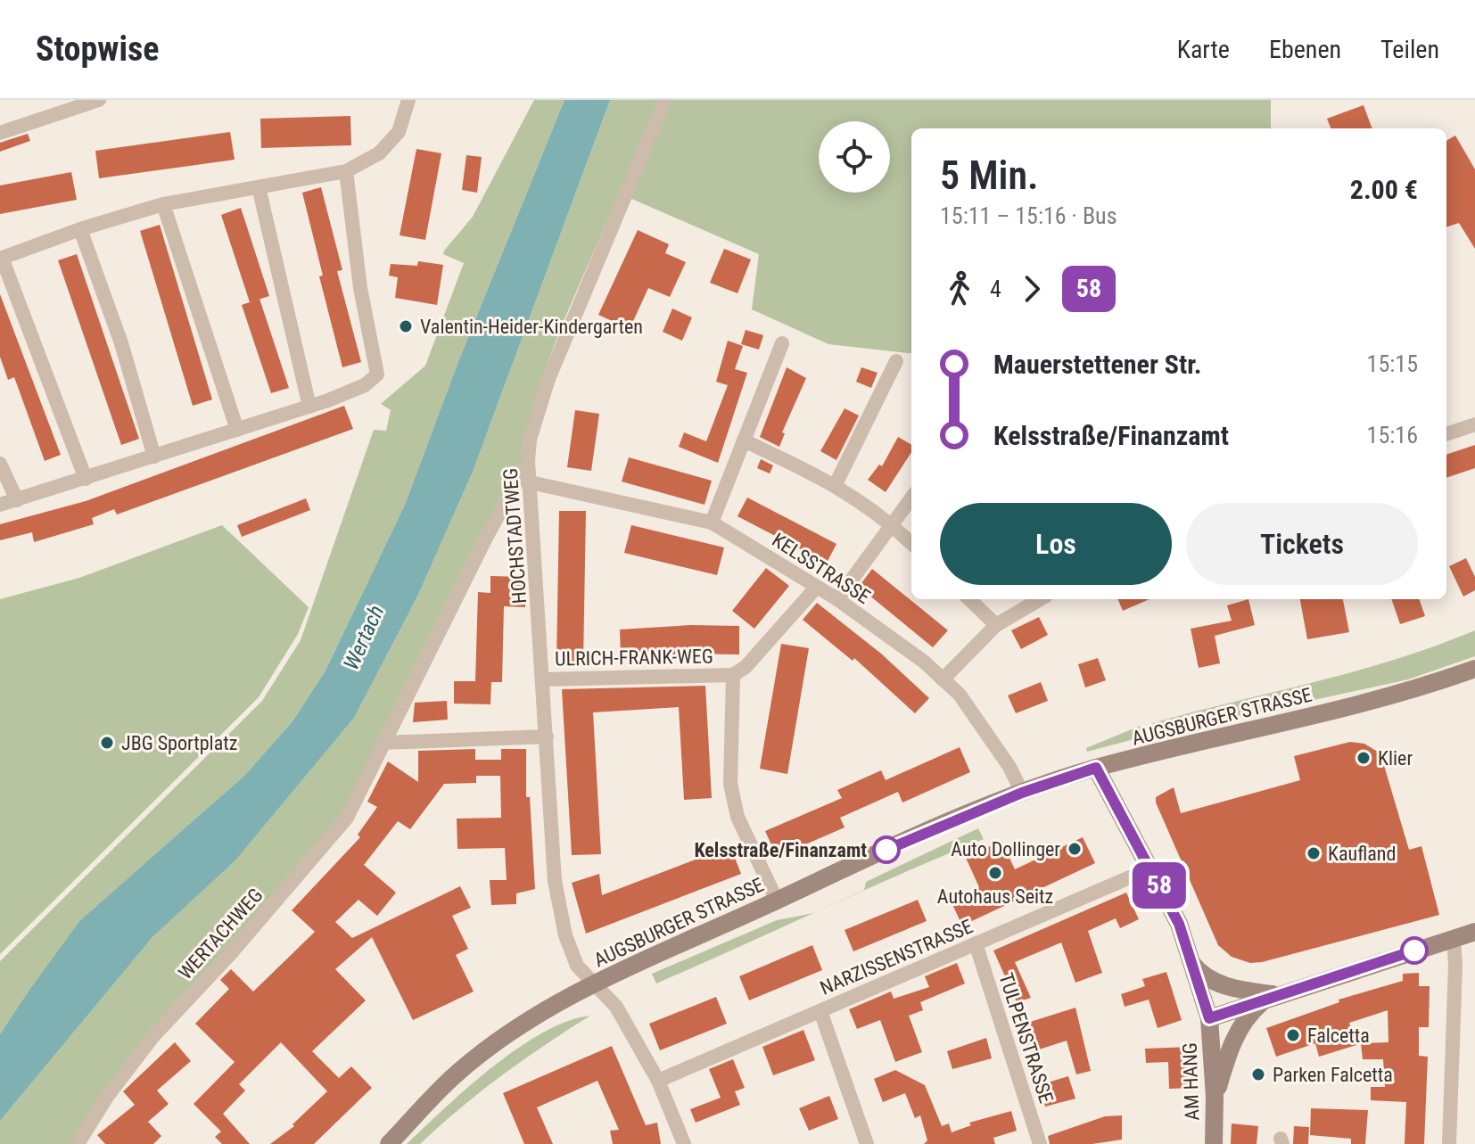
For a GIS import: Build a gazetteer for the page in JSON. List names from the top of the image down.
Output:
{
  "streets": {
    "main road": ["AUGSBURGER STRASSE", "AM HANG"],
    "street": [
      "HOCHSTADTWEG",
      "KELSSTRASSE",
      "ULRICH-FRANK-WEG",
      "WERTACHWEG",
      "NARZISSENSTRASSE",
      "TULPENSTRASSE"
    ]
  },
  "crossings": [
    ["HOCHSTADTWEG", "KELSSTRASSE"],
    ["HOCHSTADTWEG", "ULRICH-FRANK-WEG"],
    ["HOCHSTADTWEG", "AUGSBURGER STRASSE"],
    ["HOCHSTADTWEG", "WERTACHWEG"],
    ["HOCHSTADTWEG", "NARZISSENSTRASSE"],
    ["KELSSTRASSE", "ULRICH-FRANK-WEG"],
    ["KELSSTRASSE", "AUGSBURGER STRASSE"],
    ["AUGSBURGER STRASSE", "AM HANG"],
    ["NARZISSENSTRASSE", "TULPENSTRASSE"],
    ["NARZISSENSTRASSE", "AM HANG"]
  ],
  "water": ["Wertach"],
  "places": [
    "Valentin-Heider-Kindergarten",
    "JBG Sportplatz",
    "Klier",
    "Auto Dollinger",
    "Kelsstraße/Finanzamt",
    "Kaufland",
    "Autohaus Seitz",
    "Falcetta",
    "Parken Falcetta"
  ],
  "lines": ["bus line 58"],
  "page": {
    "header": "Stopwise",
    "nav": ["Karte", "Ebenen", "Teilen"],
    "on_map": "58",
    "heading": ["5 Min.", "15:11 – 15:16 · Bus", "2.00 €"],
    "legs": ["4", "58"],
    "list": [
      {
        "name": "Mauerstettener Str.",
        "value": "15:15"
      },
      {
        "name": "Kelsstraße/Finanzamt",
        "value": "15:16"
      }
    ],
    "buttons": ["Los", "Tickets"]
  }
}
